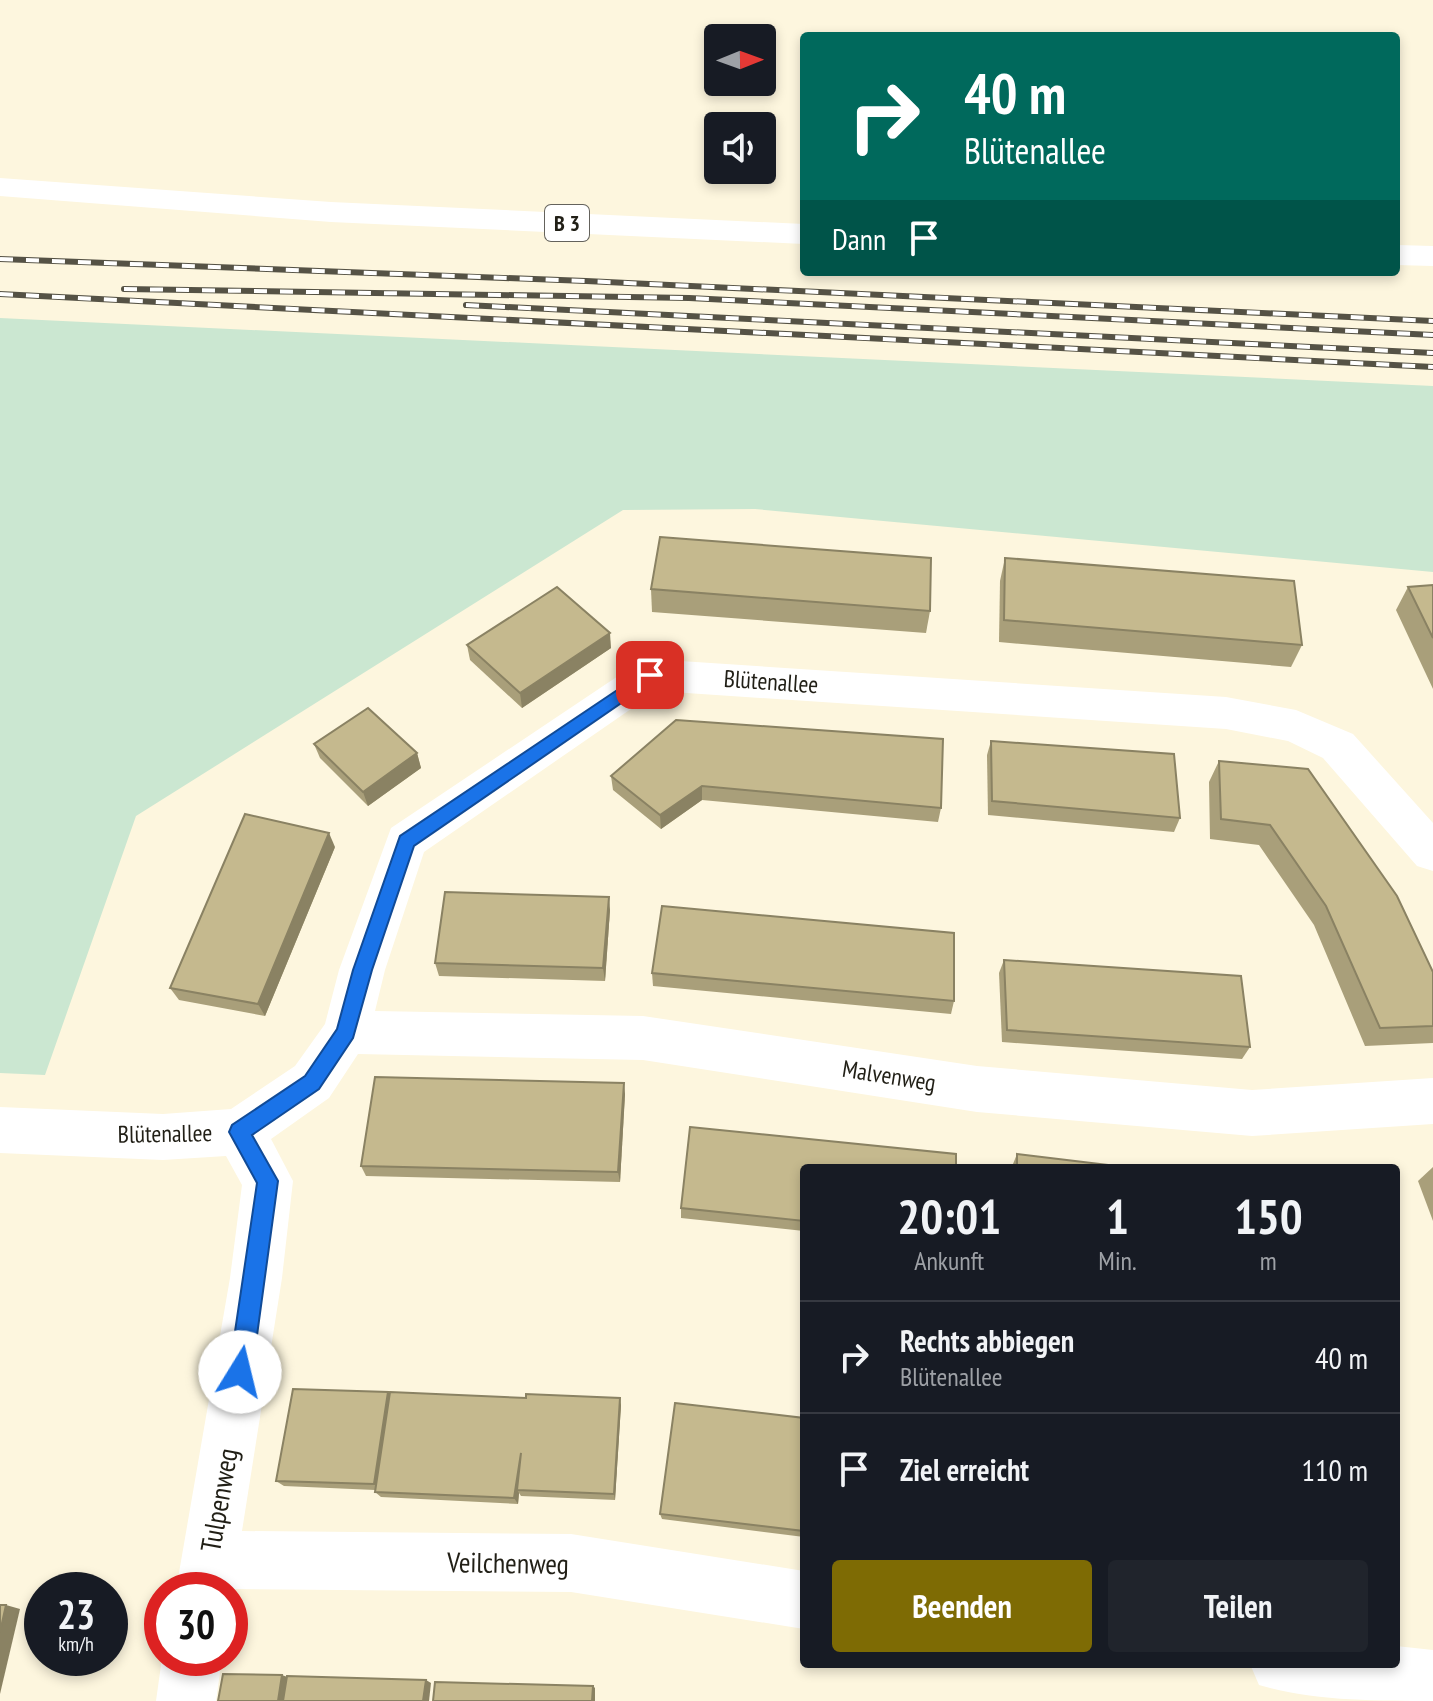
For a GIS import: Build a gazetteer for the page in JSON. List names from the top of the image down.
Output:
{
  "streets": {
    "street": [
      "B 3",
      "Blütenallee",
      "Malvenweg",
      "Tulpenweg",
      "Veilchenweg"
    ]
  },
  "crossings": [
    ["Blütenallee", "Malvenweg"],
    ["Blütenallee", "Tulpenweg"]
  ],
  "north": "right",
  "page": {
    "turn": ["40 m", "Blütenallee"],
    "then": "Dann",
    "eta": [
      "20:01",
      "Ankunft",
      "1",
      "Min.",
      "150",
      "m"
    ],
    "list": [
      {
        "name": "Rechts abbiegen",
        "note": "Blütenallee",
        "value": "40 m"
      },
      {
        "name": "Ziel erreicht",
        "value": "110 m"
      }
    ],
    "buttons": ["Beenden", "Teilen"],
    "speed": "23 km/h",
    "limit": "30"
  }
}
